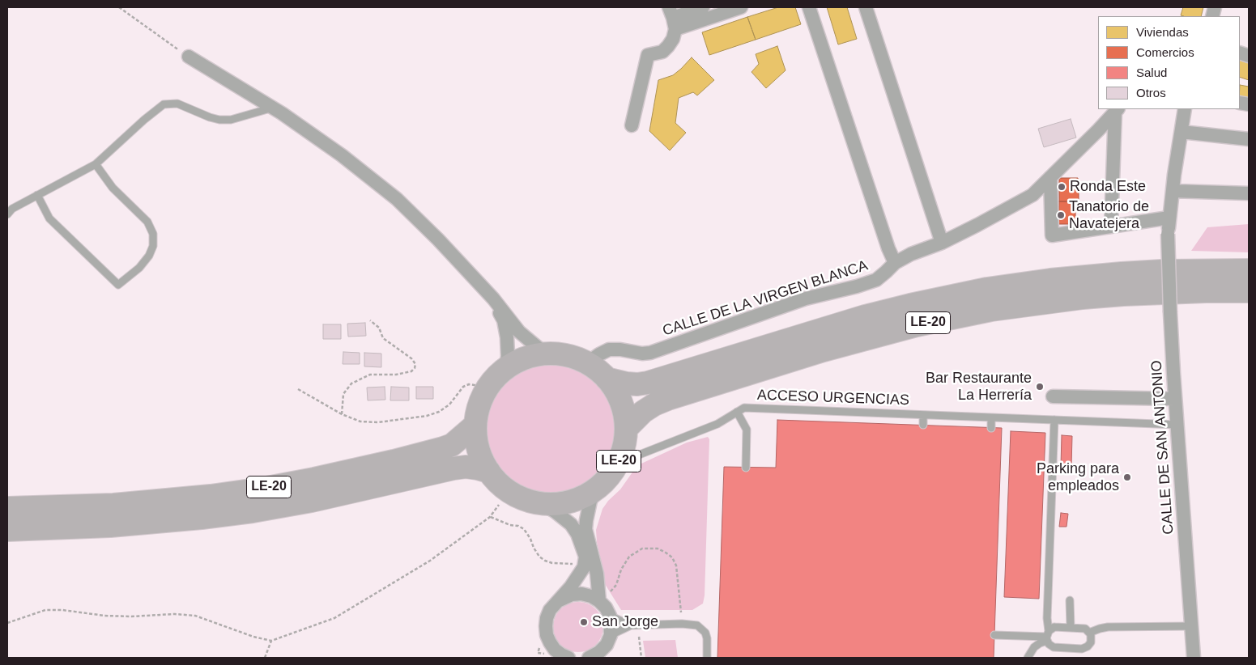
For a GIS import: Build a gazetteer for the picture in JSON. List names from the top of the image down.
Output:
{
  "streets": {
    "highway": ["LE-20"],
    "street": ["CALLE DE LA VIRGEN BLANCA", "CALLE DE SAN ANTONIO"],
    "lane": ["ACCESO URGENCIAS"]
  },
  "crossings": [
    ["CALLE DE LA VIRGEN BLANCA", "LE-20"],
    ["LE-20", "ACCESO URGENCIAS"],
    ["ACCESO URGENCIAS", "CALLE DE SAN ANTONIO"]
  ],
  "places": [
    "Ronda Este",
    "Tanatorio de Navatejera",
    "Bar Restaurante La Herrería",
    "Parking para empleados",
    "San Jorge"
  ],
  "legend": [
    "Viviendas",
    "Comercios",
    "Salud",
    "Otros"
  ]
}
